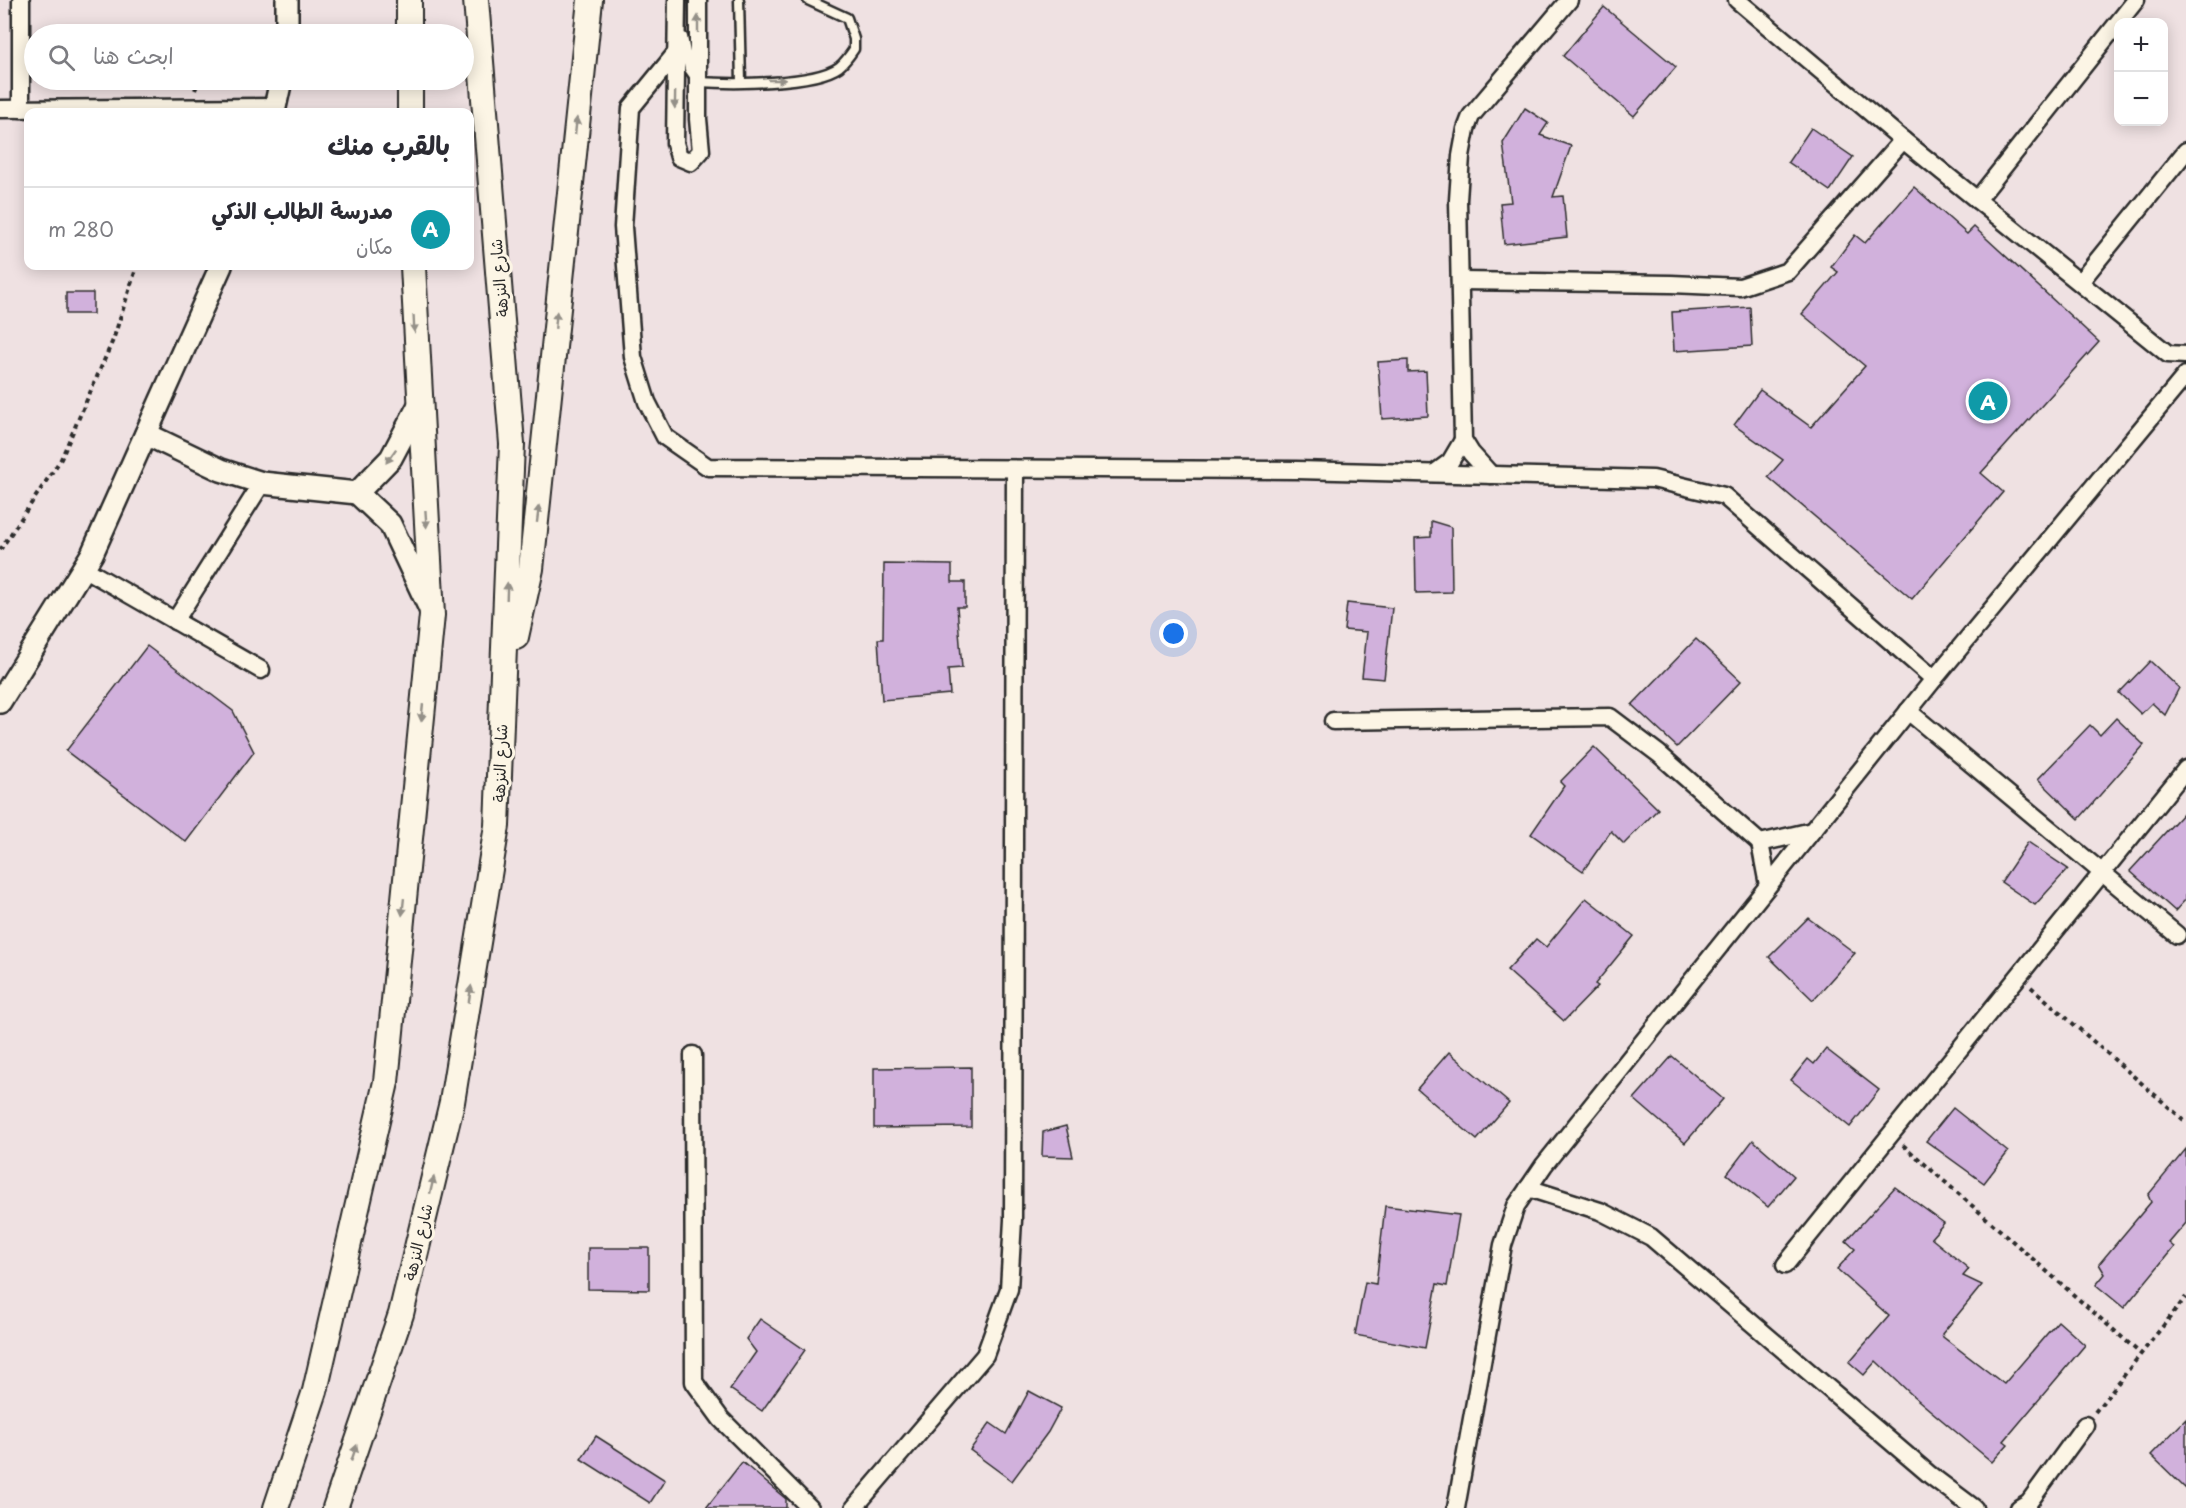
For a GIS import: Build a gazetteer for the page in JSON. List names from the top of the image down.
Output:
{
  "streets": {
    "main road": ["شارع النزهة"]
  },
  "page": {
    "map_buttons": ["+", "−"],
    "search": "ابحث هنا",
    "heading": "بالقرب منك",
    "list": [
      {
        "mark": "A",
        "name": "مدرسة الطالب الذكي",
        "note": "مكان",
        "value": "280 m"
      }
    ],
    "pins": "A"
  }
}
